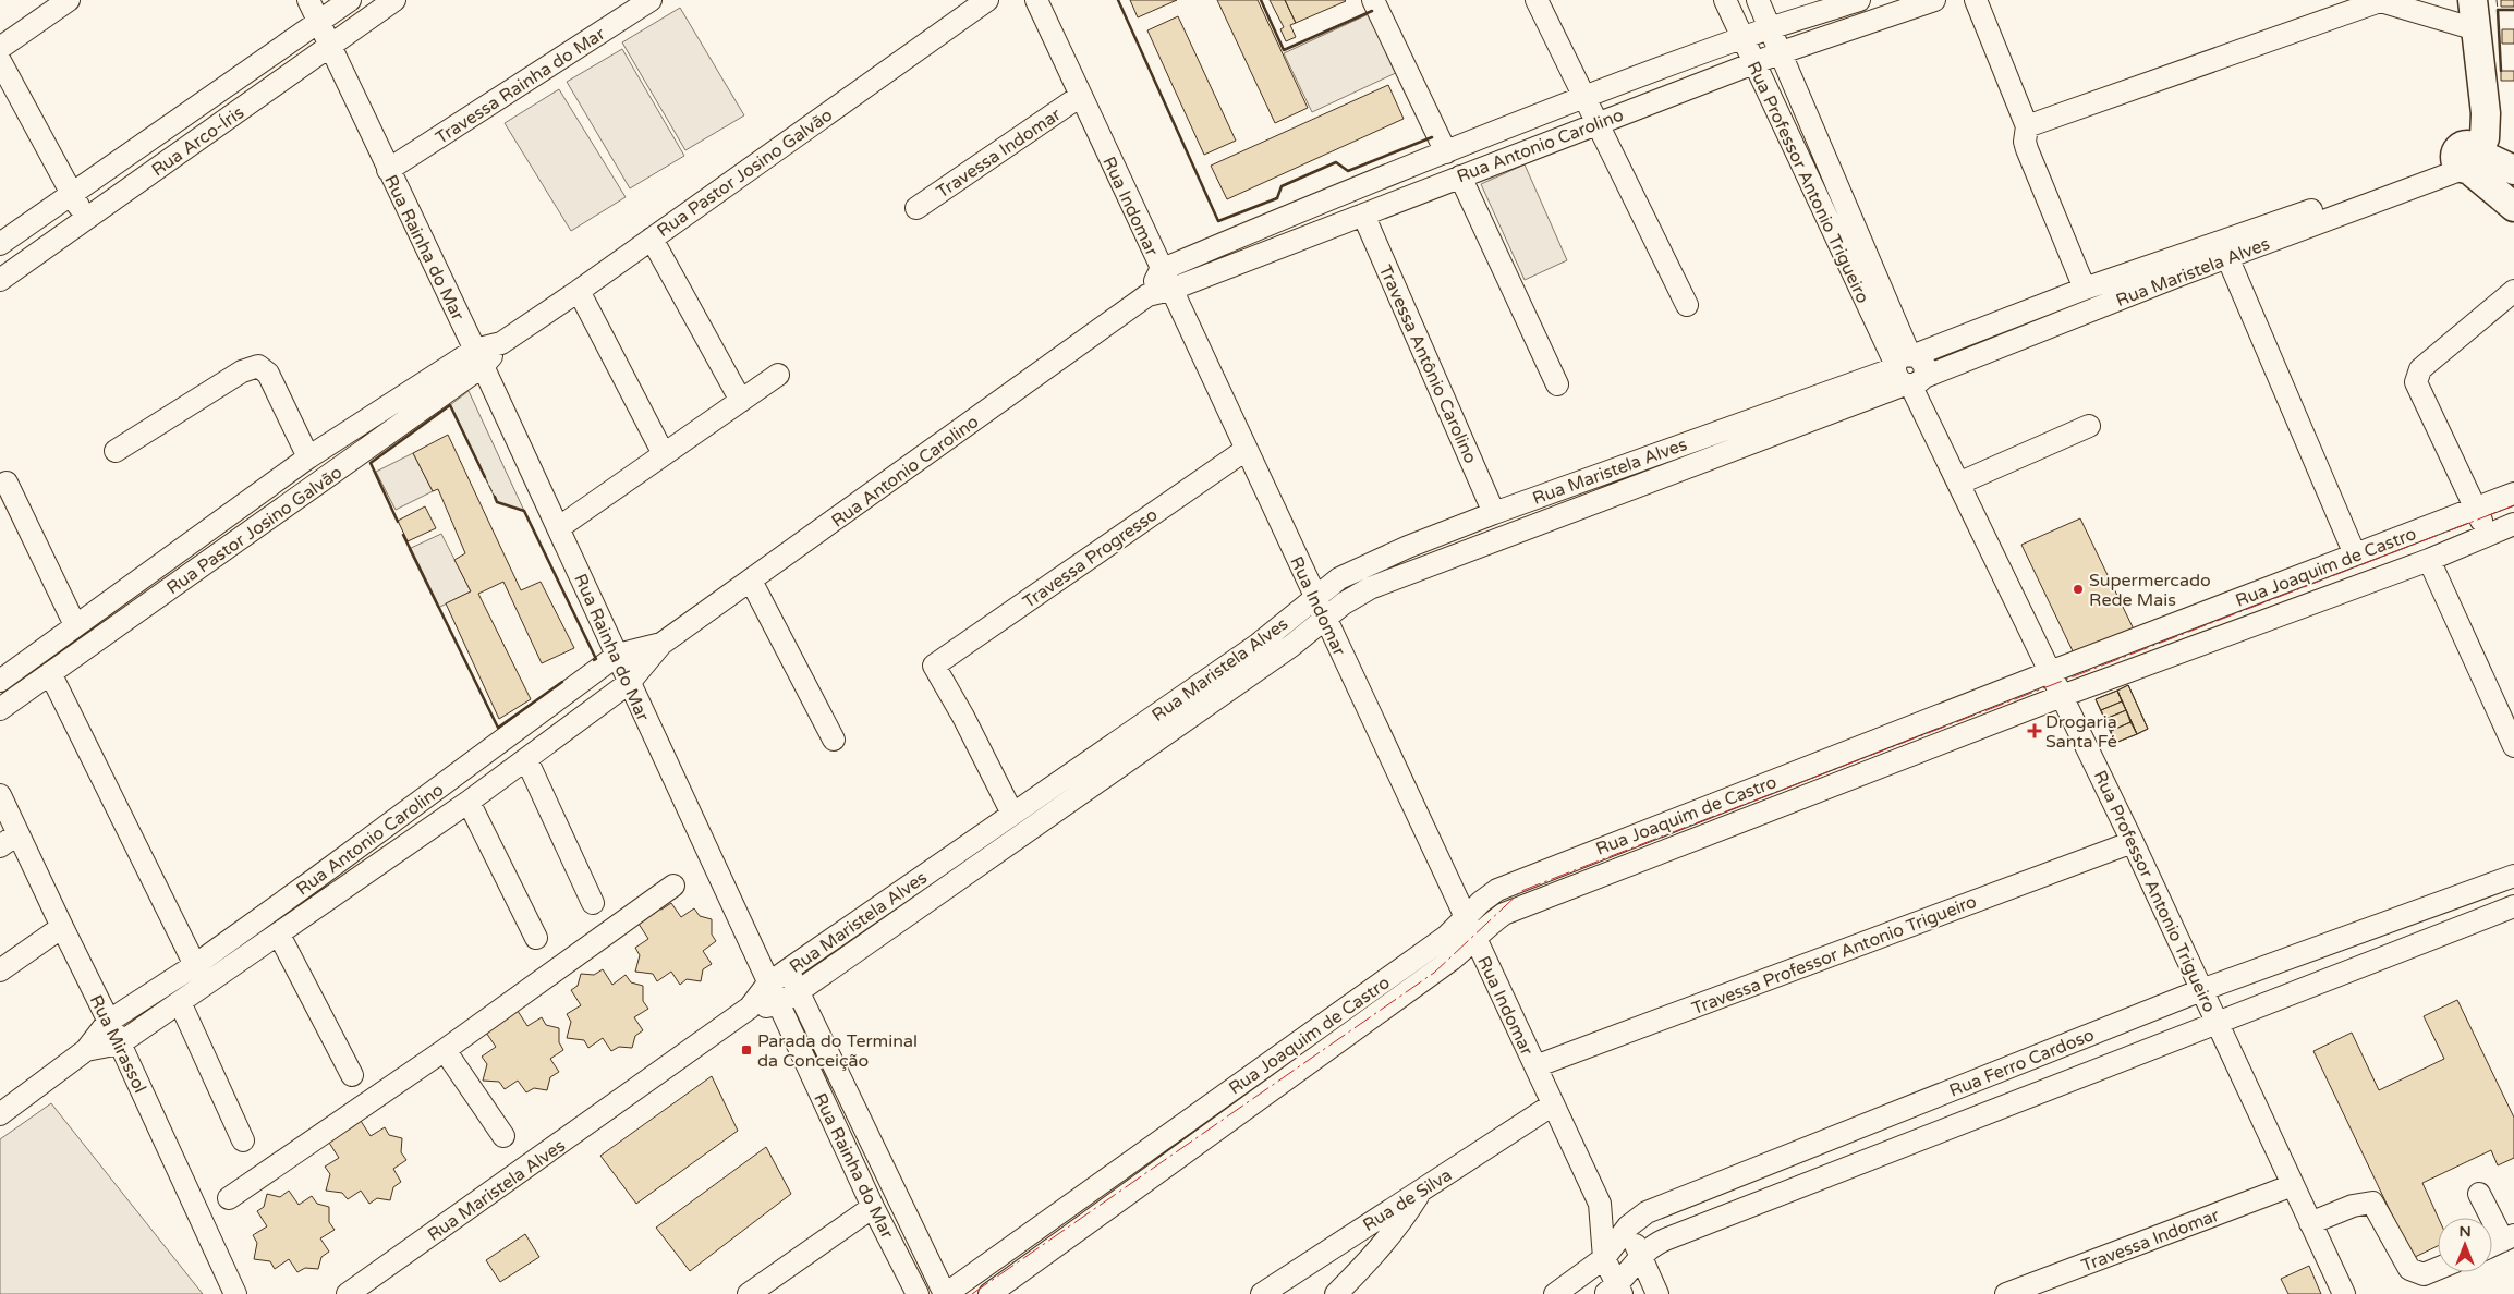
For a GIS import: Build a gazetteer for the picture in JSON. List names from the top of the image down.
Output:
{
  "streets": {
    "street": [
      "Travessa Rainha do Mar",
      "Rua Arco-Íris",
      "Rua Antonio Carolino",
      "Travessa Indomar",
      "Rua Pastor Josino Galvão",
      "Rua Professor Antonio Trigueiro",
      "Rua Indomar",
      "Rua Rainha do Mar",
      "Rua Maristela Alves",
      "Travessa Antônio Carolino",
      "Travessa Progresso",
      "Rua Joaquim de Castro",
      "Travessa Professor Antonio Trigueiro",
      "Rua Mirassol",
      "Rua Ferro Cardoso",
      "Rua de Silva"
    ]
  },
  "crossings": [
    ["Travessa Rainha do Mar", "Rua Rainha do Mar"],
    ["Rua Arco-Íris", "Rua Rainha do Mar"],
    ["Rua Antonio Carolino", "Rua Professor Antonio Trigueiro"],
    ["Rua Antonio Carolino", "Rua Indomar"],
    ["Rua Antonio Carolino", "Rua Rainha do Mar"],
    ["Rua Antonio Carolino", "Travessa Antônio Carolino"],
    ["Rua Antonio Carolino", "Rua Mirassol"],
    ["Travessa Indomar", "Rua Professor Antonio Trigueiro"],
    ["Travessa Indomar", "Rua Indomar"],
    ["Rua Pastor Josino Galvão", "Rua Rainha do Mar"],
    ["Rua Professor Antonio Trigueiro", "Rua Maristela Alves"],
    ["Rua Professor Antonio Trigueiro", "Rua Joaquim de Castro"],
    ["Rua Professor Antonio Trigueiro", "Travessa Professor Antonio Trigueiro"],
    ["Rua Professor Antonio Trigueiro", "Rua Ferro Cardoso"],
    ["Rua Indomar", "Rua Maristela Alves"],
    ["Rua Indomar", "Travessa Progresso"],
    ["Rua Indomar", "Rua Joaquim de Castro"],
    ["Rua Indomar", "Travessa Professor Antonio Trigueiro"],
    ["Rua Indomar", "Rua Ferro Cardoso"],
    ["Rua Indomar", "Rua de Silva"],
    ["Rua Rainha do Mar", "Rua Maristela Alves"],
    ["Rua Rainha do Mar", "Rua Joaquim de Castro"],
    ["Rua Maristela Alves", "Travessa Antônio Carolino"],
    ["Rua Maristela Alves", "Travessa Progresso"]
  ],
  "places": {
    "other": ["Supermercado Rede Mais"],
    "health": ["Drogaria Santa Fé"],
    "transit": ["Parada do Terminal da Conceição"]
  },
  "north": "top"
}
